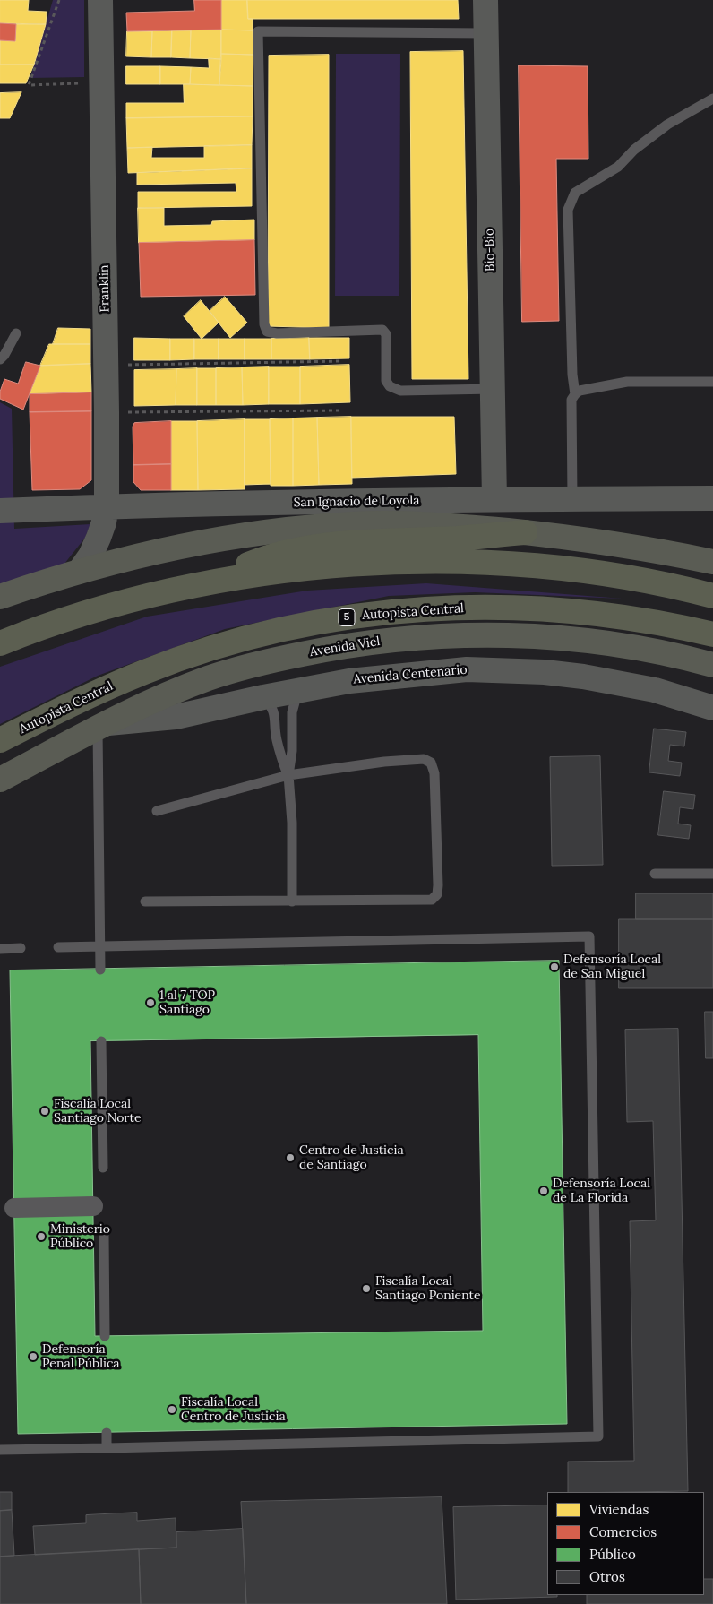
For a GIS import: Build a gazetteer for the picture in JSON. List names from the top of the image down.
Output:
{
  "streets": {
    "highway": ["Autopista Central", "5"],
    "main road": ["Avenida Viel"],
    "street": [
      "Bio-Bio",
      "Franklin",
      "San Ignacio de Loyola",
      "Avenida Centenario"
    ]
  },
  "crossings": [
    ["Bio-Bio", "San Ignacio de Loyola"],
    ["Franklin", "San Ignacio de Loyola"],
    ["Avenida Viel", "Avenida Centenario"]
  ],
  "places": [
    "Defensoría Local de San Miguel",
    "1 al 7 TOP Santiago",
    "Fiscalía Local Santiago Norte",
    "Centro de Justicia de Santiago",
    "Defensoría Local de La Florida",
    "Ministerio Público",
    "Fiscalía Local Santiago Poniente",
    "Defensoría Penal Pública",
    "Fiscalía Local Centro de Justicia"
  ],
  "legend": [
    "Viviendas",
    "Comercios",
    "Público",
    "Otros"
  ]
}
